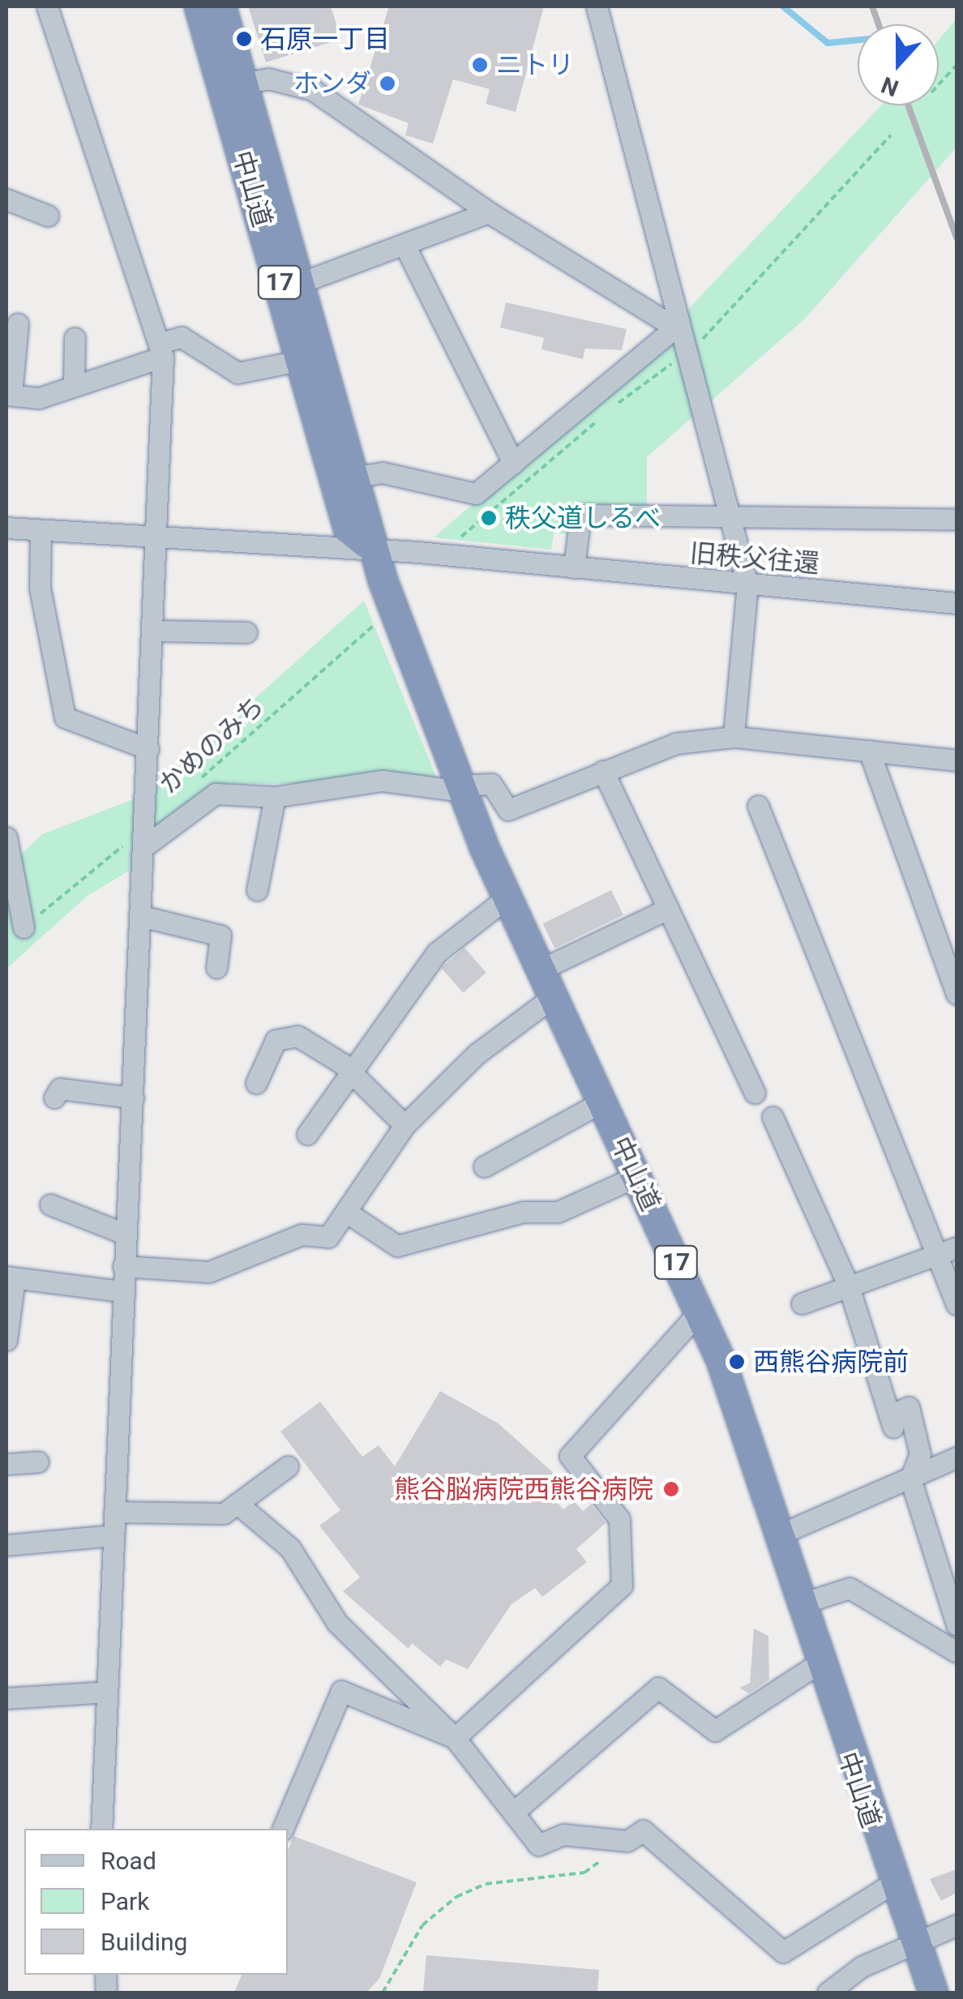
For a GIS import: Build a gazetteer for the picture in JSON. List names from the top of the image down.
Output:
{
  "streets": {
    "highway": ["中山道", "17"],
    "street": ["旧秩父往還"],
    "path": ["かめのみち"]
  },
  "crossings": [
    ["中山道", "旧秩父往還"]
  ],
  "places": [
    "石原一丁目",
    "ニトリ",
    "ホンダ",
    "秩父道しるべ",
    "西熊谷病院前",
    "熊谷脳病院西熊谷病院"
  ],
  "legend": ["Road", "Park", "Building"],
  "north": "bottom"
}
